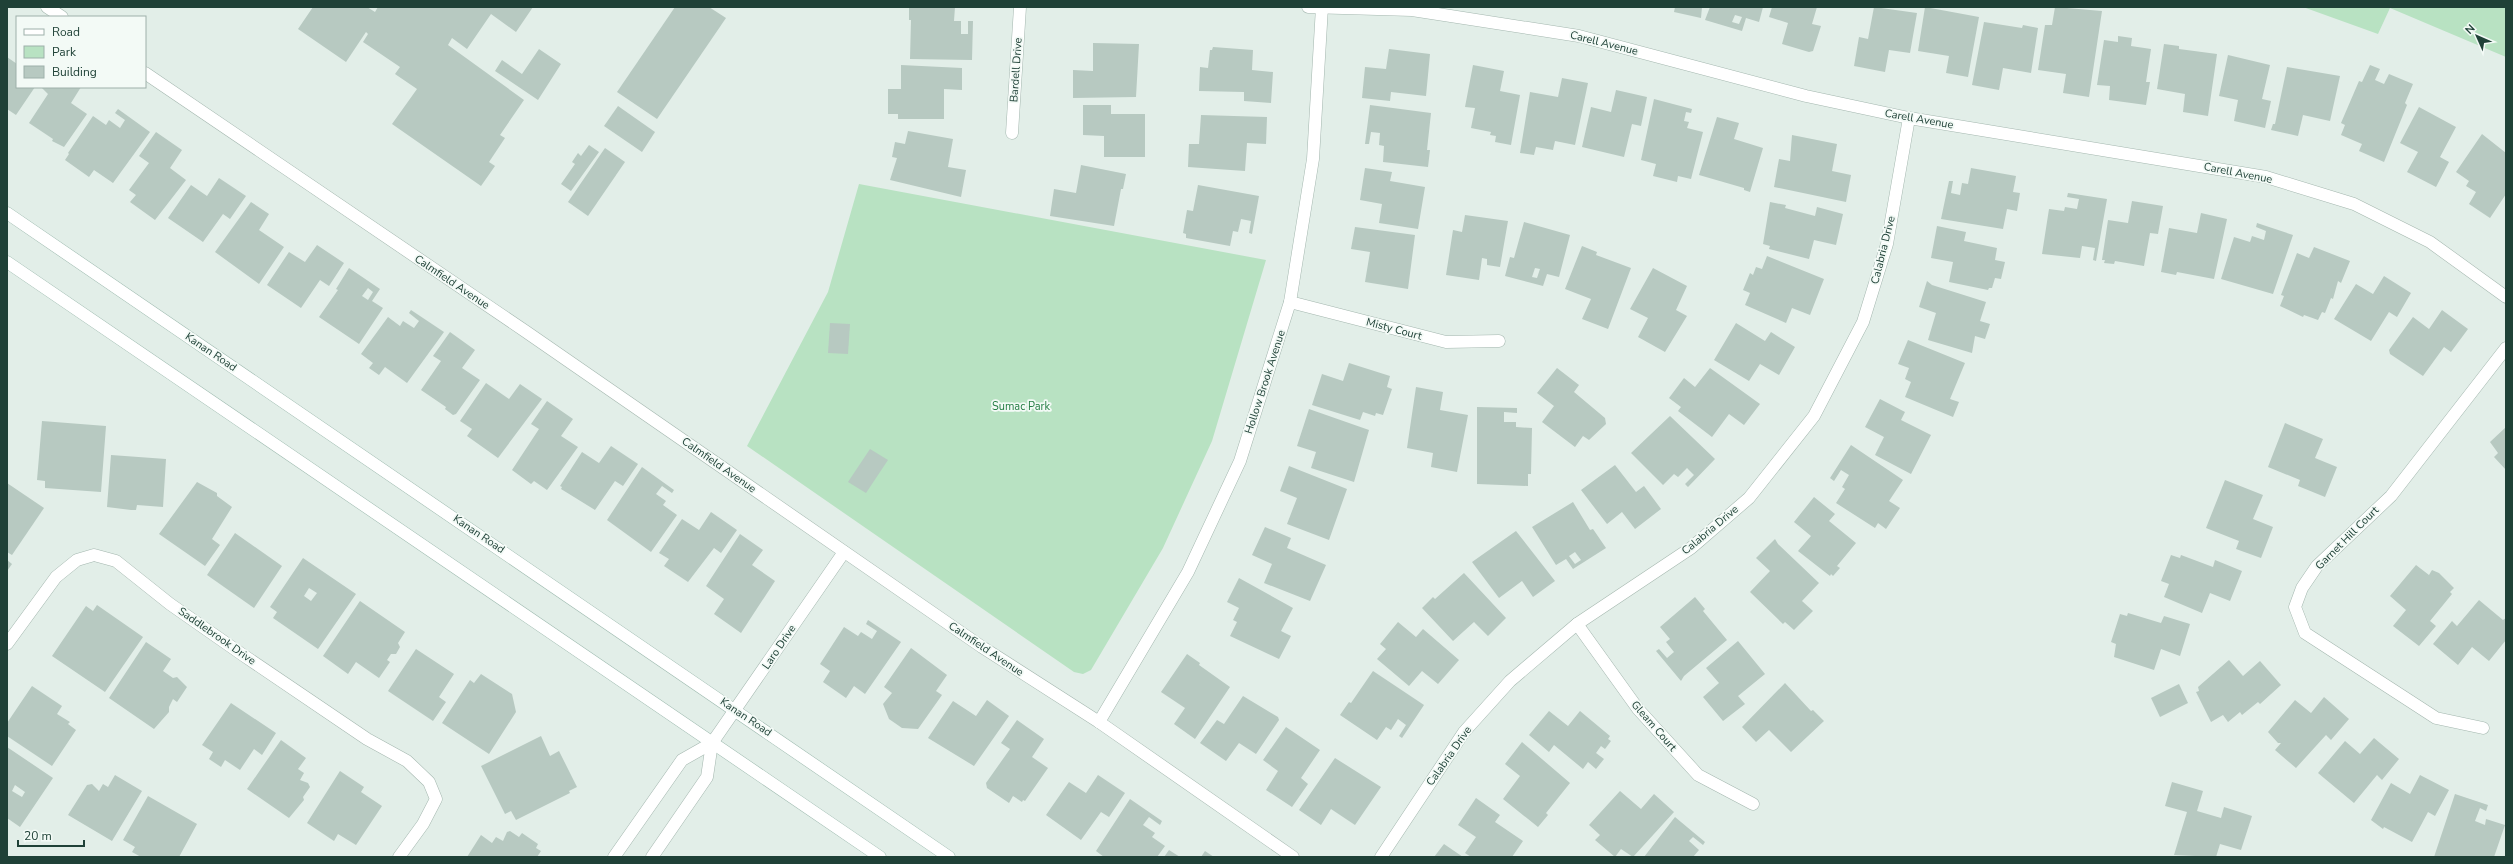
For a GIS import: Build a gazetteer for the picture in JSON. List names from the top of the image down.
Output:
{
  "streets": {
    "street": [
      "Carell Avenue",
      "Bardell Drive",
      "Calabria Drive",
      "Calmfield Avenue",
      "Misty Court",
      "Kanan Road",
      "Hollow Brook Avenue",
      "Garnet Hill Court",
      "Saddlebrook Drive",
      "Laro Drive",
      "Gleam Court"
    ]
  },
  "crossings": [
    ["Carell Avenue", "Calabria Drive"],
    ["Carell Avenue", "Hollow Brook Avenue"],
    ["Calabria Drive", "Gleam Court"],
    ["Calmfield Avenue", "Hollow Brook Avenue"],
    ["Calmfield Avenue", "Laro Drive"],
    ["Misty Court", "Hollow Brook Avenue"],
    ["Kanan Road", "Laro Drive"]
  ],
  "parks": ["Sumac Park"],
  "legend": ["Road", "Park", "Building"],
  "scale_bar": "20 m",
  "north": "top left"
}
